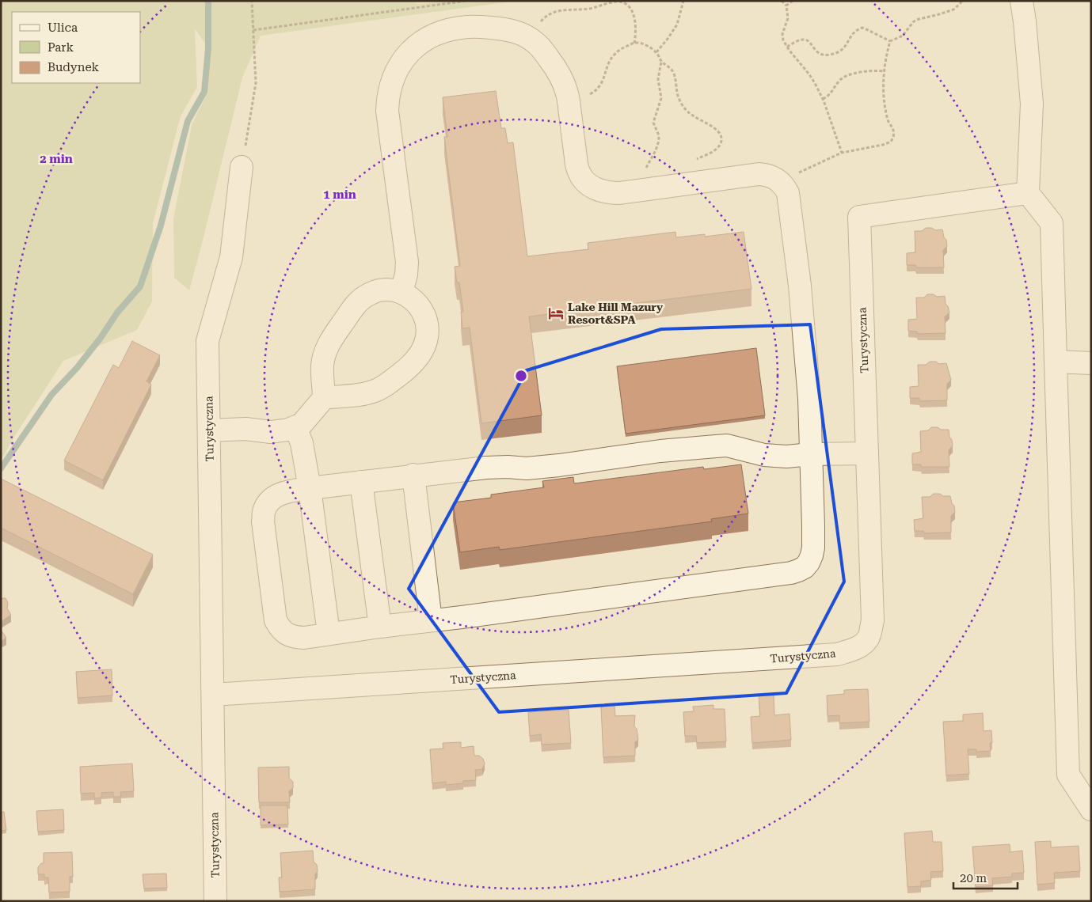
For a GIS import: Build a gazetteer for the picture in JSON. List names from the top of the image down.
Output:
{
  "streets": {
    "street": ["Turystyczna"]
  },
  "places": {
    "hotel": ["Lake Hill Mazury Resort&SPA"]
  },
  "legend": ["Ulica", "Park", "Budynek"],
  "scale_bar": "20 m",
  "rings": ["2 min", "1 min"]
}
